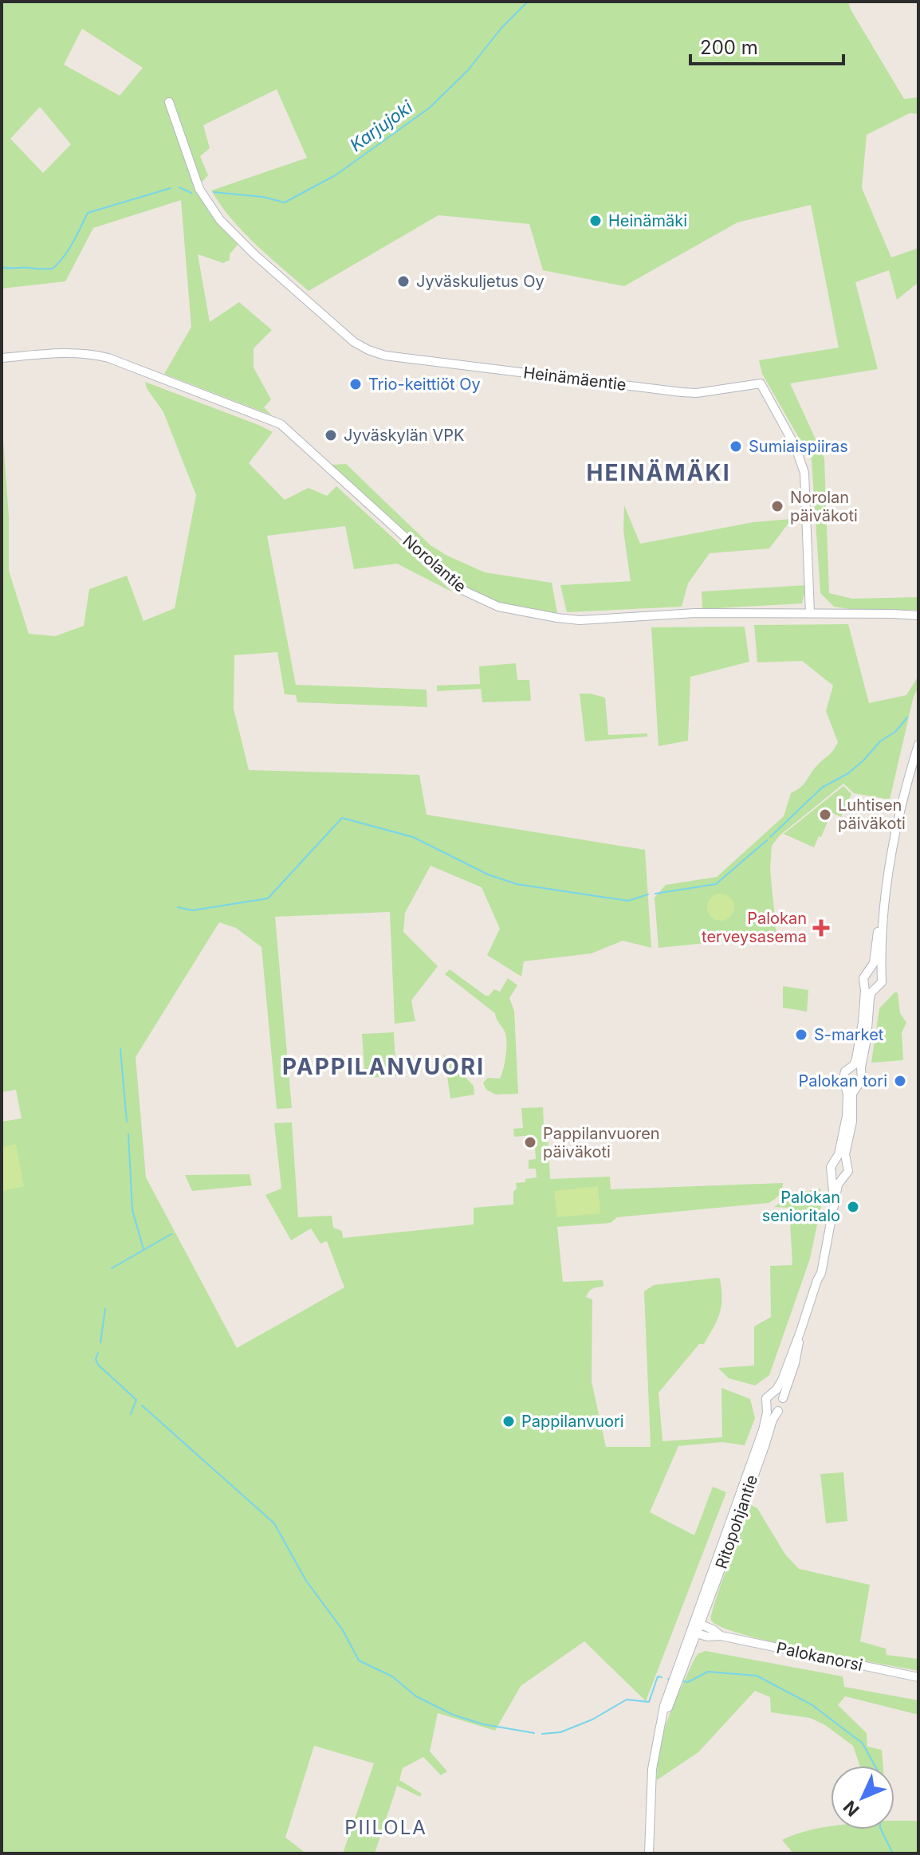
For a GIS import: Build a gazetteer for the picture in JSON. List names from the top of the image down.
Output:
{
  "streets": {
    "main road": [
      "Heinämäentie",
      "Norolantie",
      "Ritopohjantie",
      "Palokanorsi"
    ]
  },
  "crossings": [
    ["Heinämäentie", "Norolantie"],
    ["Ritopohjantie", "Palokanorsi"]
  ],
  "districts": ["HEINÄMÄKI", "PAPPILANVUORI", "PIILOLA"],
  "water": ["Karjujoki"],
  "places": {
    "other": [
      "Heinämäki",
      "Jyväskuljetus Oy",
      "Trio-keittiöt Oy",
      "Jyväskylän VPK",
      "Sumiaispiiras",
      "Norolan päiväkoti",
      "Luhtisen päiväkoti",
      "S-market",
      "Palokan tori",
      "Pappilanvuoren päiväkoti",
      "Palokan senioritalo",
      "Pappilanvuori"
    ],
    "health": ["Palokan terveysasema"]
  },
  "scale_bar": "200 m",
  "north": "bottom left"
}
